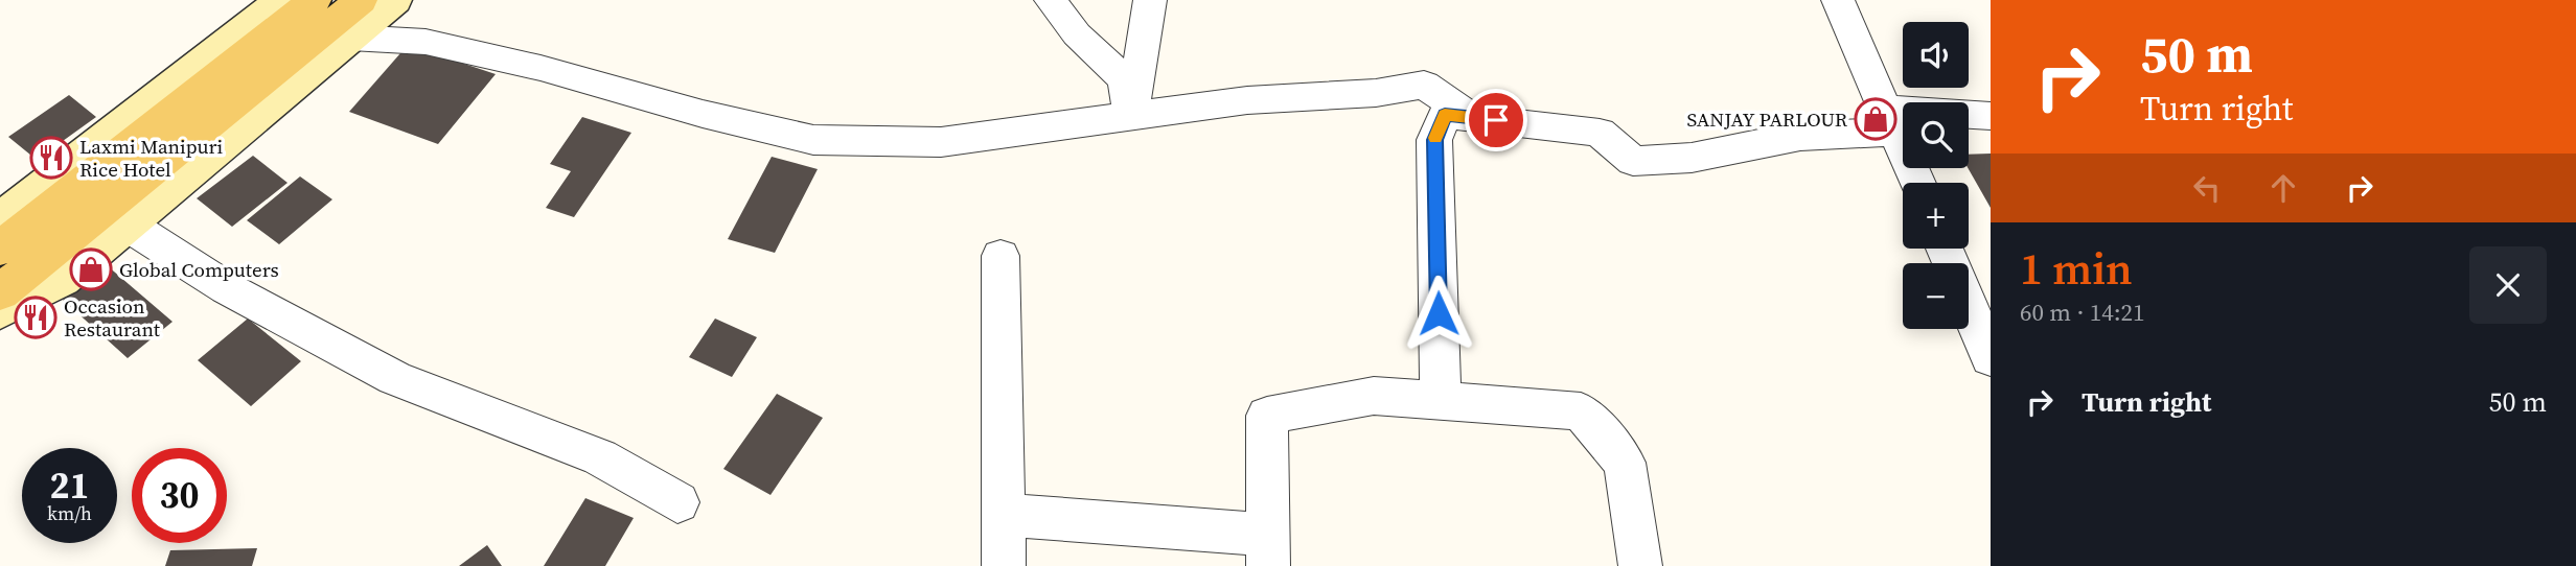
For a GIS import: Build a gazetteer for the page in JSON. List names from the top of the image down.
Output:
{
  "places": {
    "shop": ["SANJAY PARLOUR", "Global Computers"],
    "restaurant": ["Laxmi Manipuri Rice Hotel", "Occasion Restaurant"]
  },
  "page": {
    "turn": ["50 m", "Turn right"],
    "map_buttons": ["+", "−"],
    "heading": ["1 min", "60 m · 14:21"],
    "list": [
      {
        "name": "Turn right",
        "value": "50 m"
      }
    ],
    "speed": "21 km/h",
    "limit": "30"
  }
}
